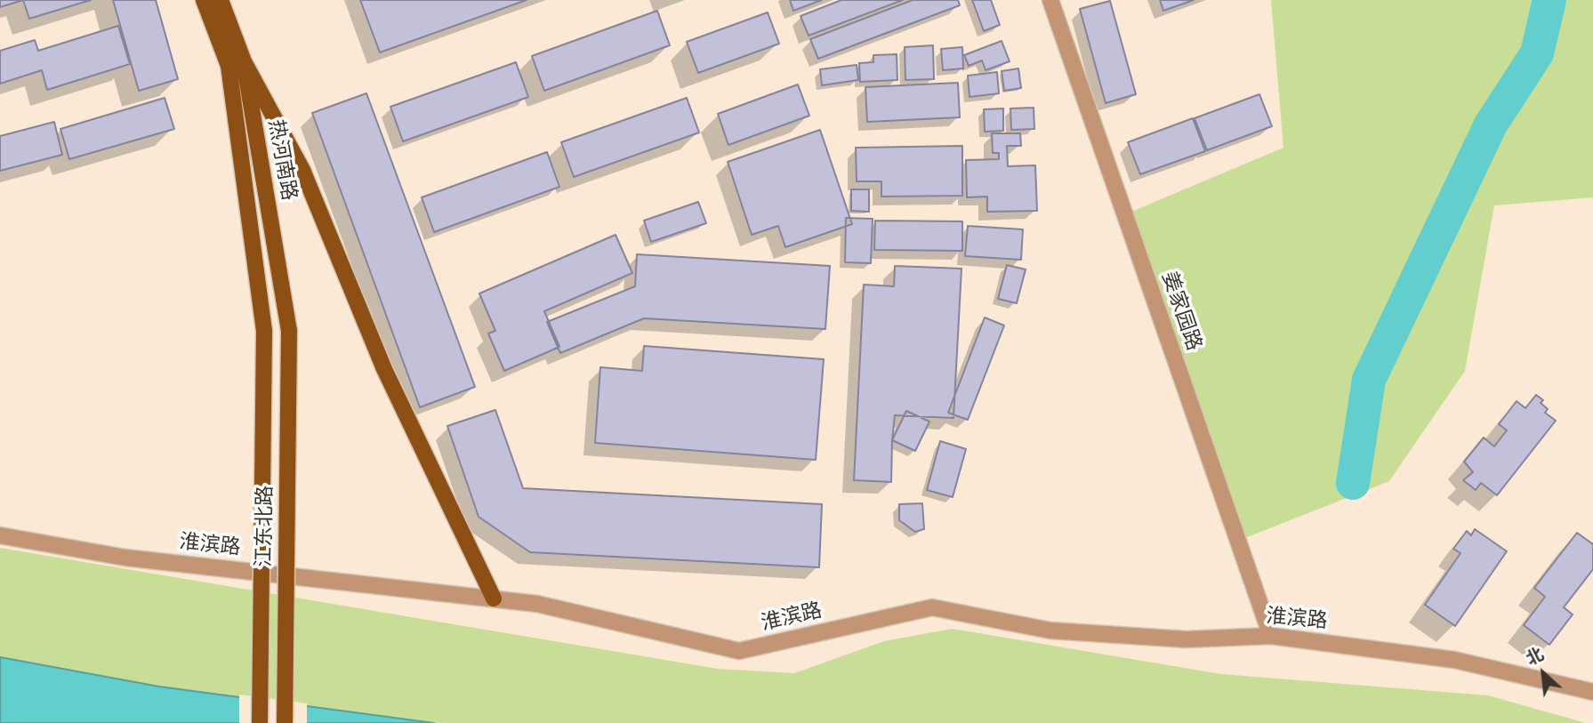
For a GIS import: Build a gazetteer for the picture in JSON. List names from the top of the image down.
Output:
{
  "streets": {
    "main road": ["热河南路", "江东北路"],
    "street": ["姜家园路", "淮滨路"]
  },
  "crossings": [
    ["热河南路", "江东北路"],
    ["姜家园路", "淮滨路"]
  ],
  "north": "top left"
}
